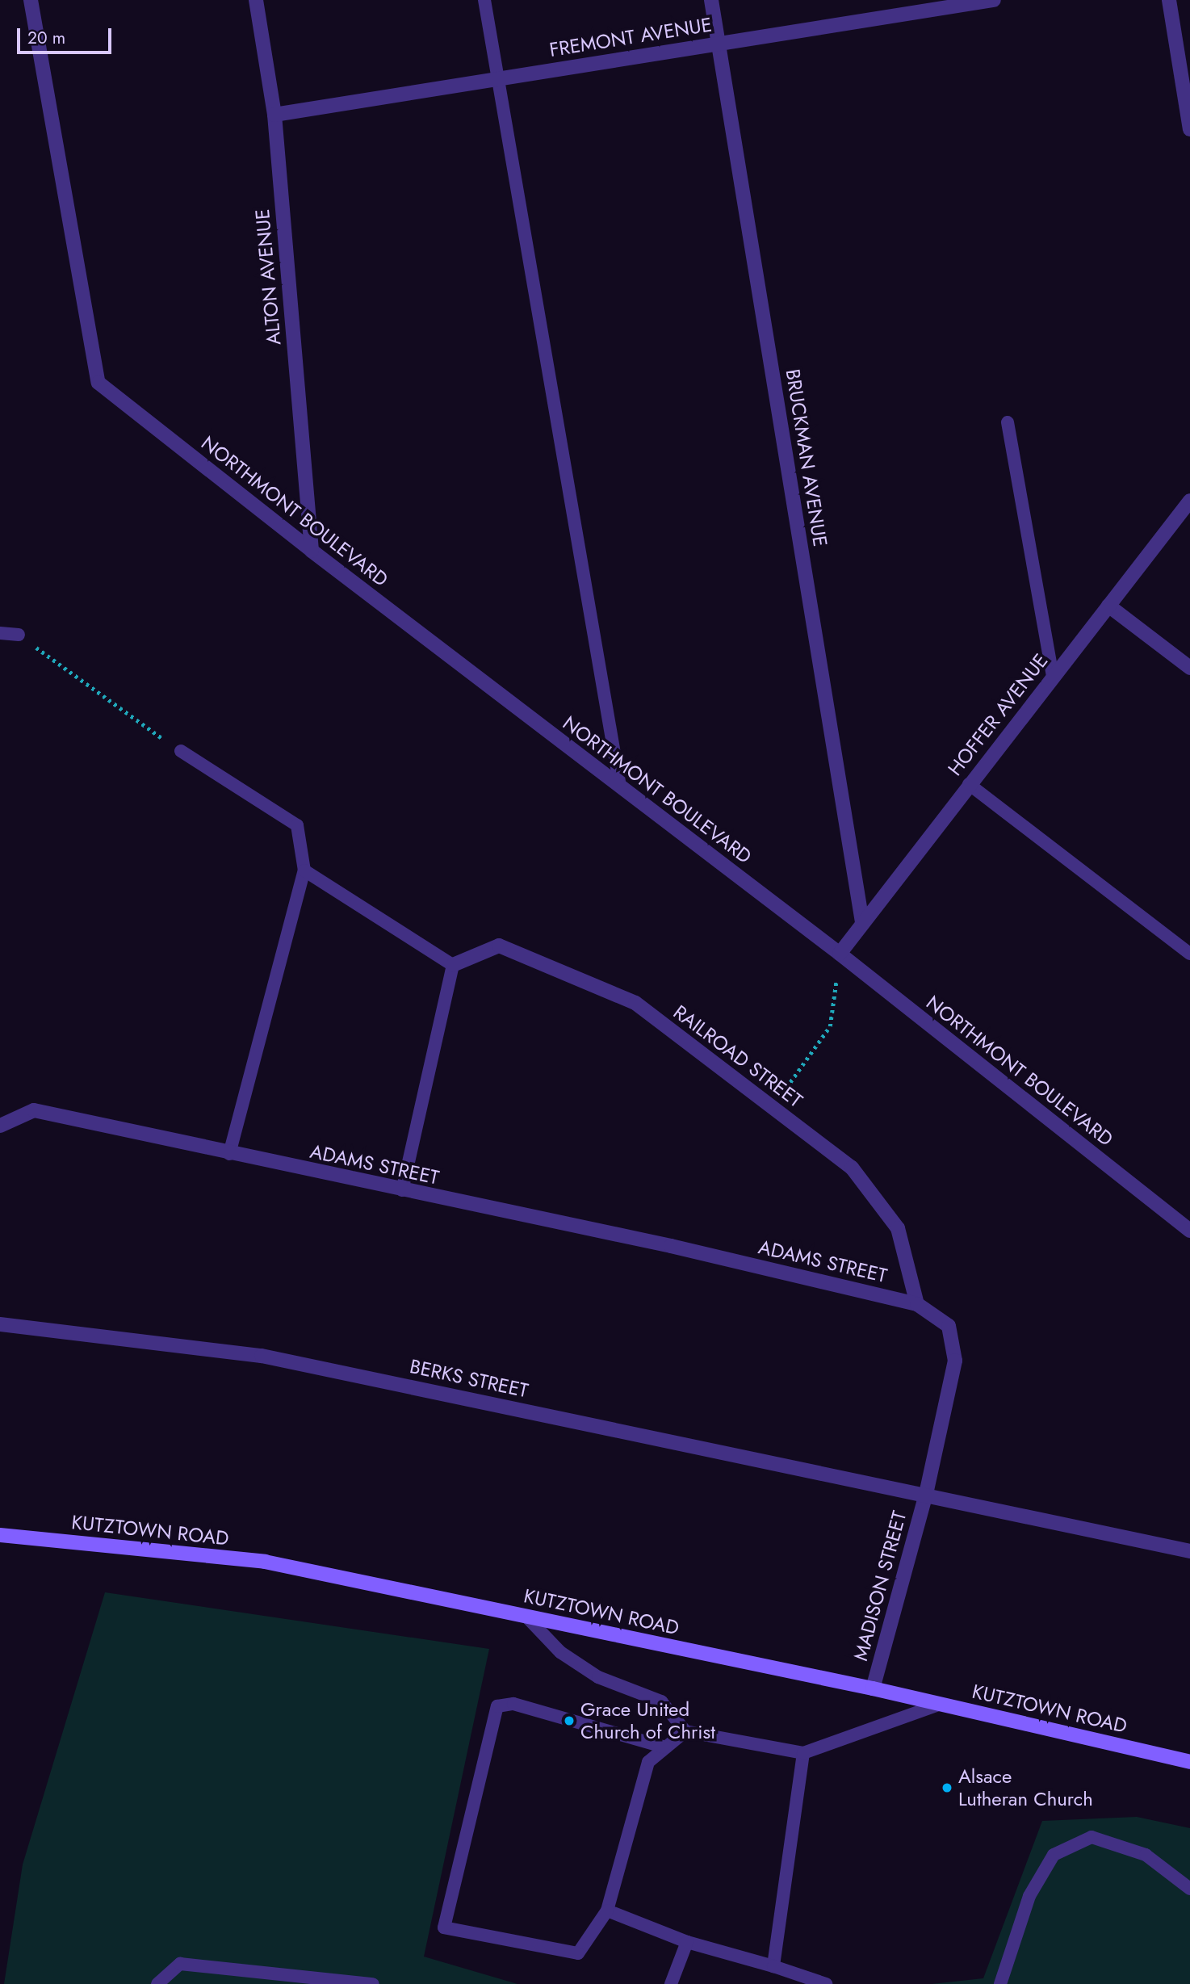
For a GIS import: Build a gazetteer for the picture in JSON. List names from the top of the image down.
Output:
{
  "streets": {
    "main road": ["KUTZTOWN ROAD"],
    "street": [
      "FREMONT AVENUE",
      "ALTON AVENUE",
      "BRUCKMAN AVENUE",
      "NORTHMONT BOULEVARD",
      "HOFFER AVENUE",
      "RAILROAD STREET",
      "ADAMS STREET",
      "BERKS STREET",
      "MADISON STREET"
    ]
  },
  "crossings": [
    ["FREMONT AVENUE", "ALTON AVENUE"],
    ["FREMONT AVENUE", "BRUCKMAN AVENUE"],
    ["ALTON AVENUE", "NORTHMONT BOULEVARD"],
    ["BRUCKMAN AVENUE", "HOFFER AVENUE"],
    ["NORTHMONT BOULEVARD", "HOFFER AVENUE"],
    ["RAILROAD STREET", "ADAMS STREET"],
    ["ADAMS STREET", "BERKS STREET"],
    ["ADAMS STREET", "MADISON STREET"],
    ["BERKS STREET", "MADISON STREET"],
    ["KUTZTOWN ROAD", "MADISON STREET"]
  ],
  "places": ["Grace United Church of Christ", "Alsace Lutheran Church"],
  "scale_bar": "20 m"
}
